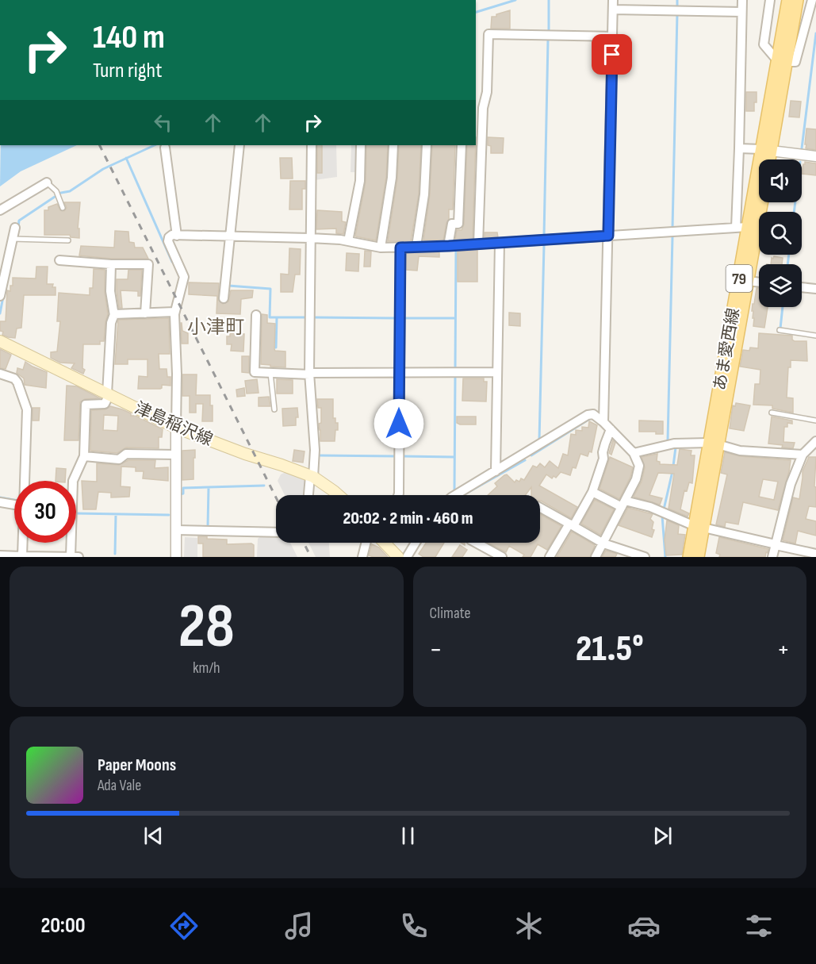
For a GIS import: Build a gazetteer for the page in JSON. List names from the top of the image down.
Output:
{
  "streets": {
    "main road": ["79", "あま愛西線", "津島稲沢線"]
  },
  "districts": ["小津町"],
  "page": {
    "turn": ["140 m", "Turn right"],
    "limit": "30",
    "trip": "20:02 · 2 min · 460 m",
    "tile": [
      ["28", "km/h"],
      "Climate"
    ],
    "heat": ["−", "21.5°", "+"],
    "song": ["Paper Moons", "Ada Vale"],
    "tabs": "20:00"
  }
}
